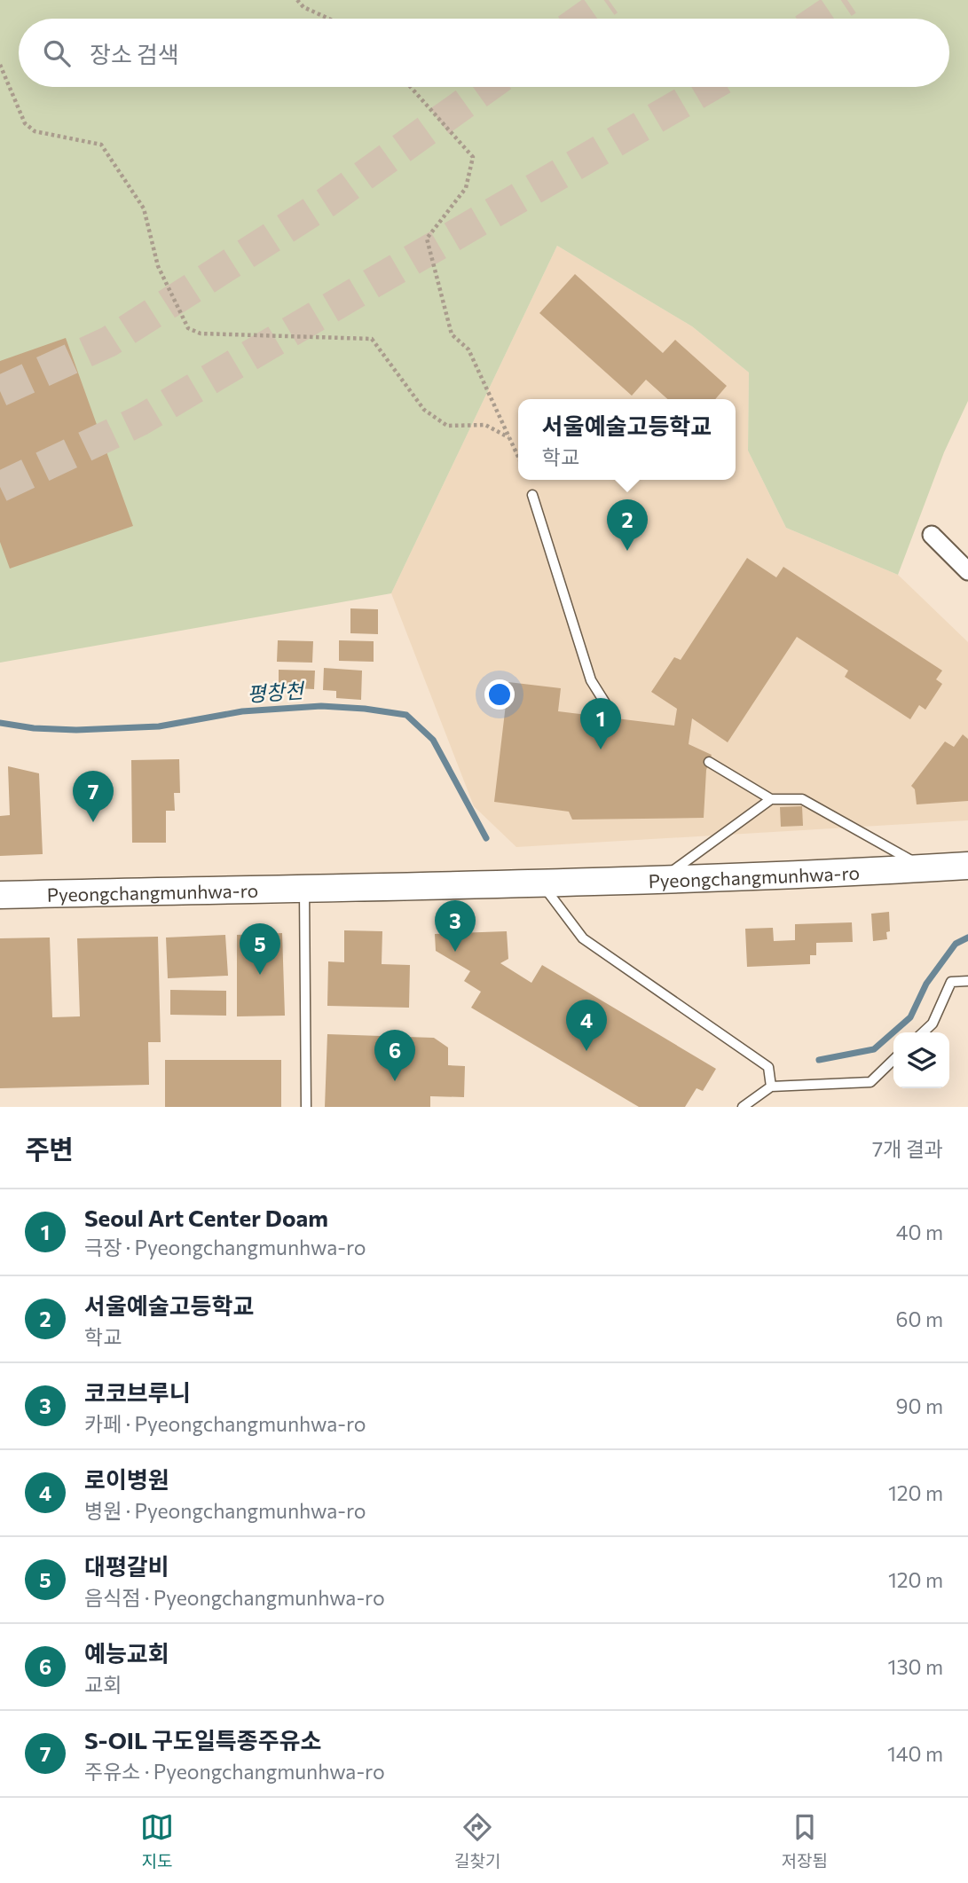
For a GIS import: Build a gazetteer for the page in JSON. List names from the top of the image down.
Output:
{
  "streets": {
    "main road": ["Pyeongchangmunhwa-ro"]
  },
  "water": ["평창천"],
  "page": {
    "search": "장소 검색",
    "popup": ["서울예술고등학교", "학교"],
    "pins": [
      "2",
      "1",
      "7",
      "3",
      "5",
      "4",
      "6"
    ],
    "heading": ["주변", "7개 결과"],
    "list": [
      {
        "mark": "1",
        "name": "Seoul Art Center Doam",
        "note": "극장 · Pyeongchangmunhwa-ro",
        "value": "40 m"
      },
      {
        "mark": "2",
        "name": "서울예술고등학교",
        "note": "학교",
        "value": "60 m"
      },
      {
        "mark": "3",
        "name": "코코브루니",
        "note": "카페 · Pyeongchangmunhwa-ro",
        "value": "90 m"
      },
      {
        "mark": "4",
        "name": "로이병원",
        "note": "병원 · Pyeongchangmunhwa-ro",
        "value": "120 m"
      },
      {
        "mark": "5",
        "name": "대평갈비",
        "note": "음식점 · Pyeongchangmunhwa-ro",
        "value": "120 m"
      },
      {
        "mark": "6",
        "name": "예능교회",
        "note": "교회",
        "value": "130 m"
      },
      {
        "mark": "7",
        "name": "S-OIL 구도일특종주유소",
        "note": "주유소 · Pyeongchangmunhwa-ro",
        "value": "140 m"
      }
    ],
    "nav": ["지도", "길찾기", "저장됨"]
  }
}
